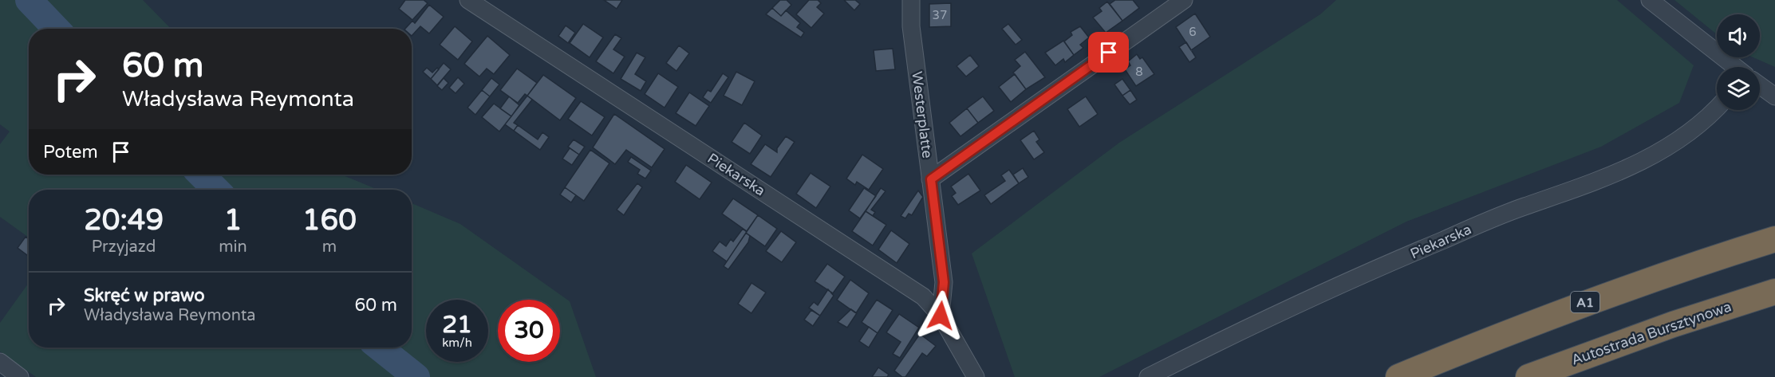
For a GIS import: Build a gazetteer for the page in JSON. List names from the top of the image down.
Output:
{
  "streets": {
    "highway": ["A1", "Autostrada Bursztynowa"],
    "street": ["Westerplatte", "Piekarska"]
  },
  "crossings": [
    ["Westerplatte", "Piekarska"]
  ],
  "house_numbers": ["37", "6", "8"],
  "page": {
    "turn": ["60 m", "Władysława Reymonta"],
    "then": "Potem",
    "eta": [
      "20:49",
      "Przyjazd",
      "1",
      "min",
      "160",
      "m"
    ],
    "list": [
      {
        "name": "Skręć w prawo",
        "note": "Władysława Reymonta",
        "value": "60 m"
      }
    ],
    "speed": "21 km/h",
    "limit": "30"
  }
}
